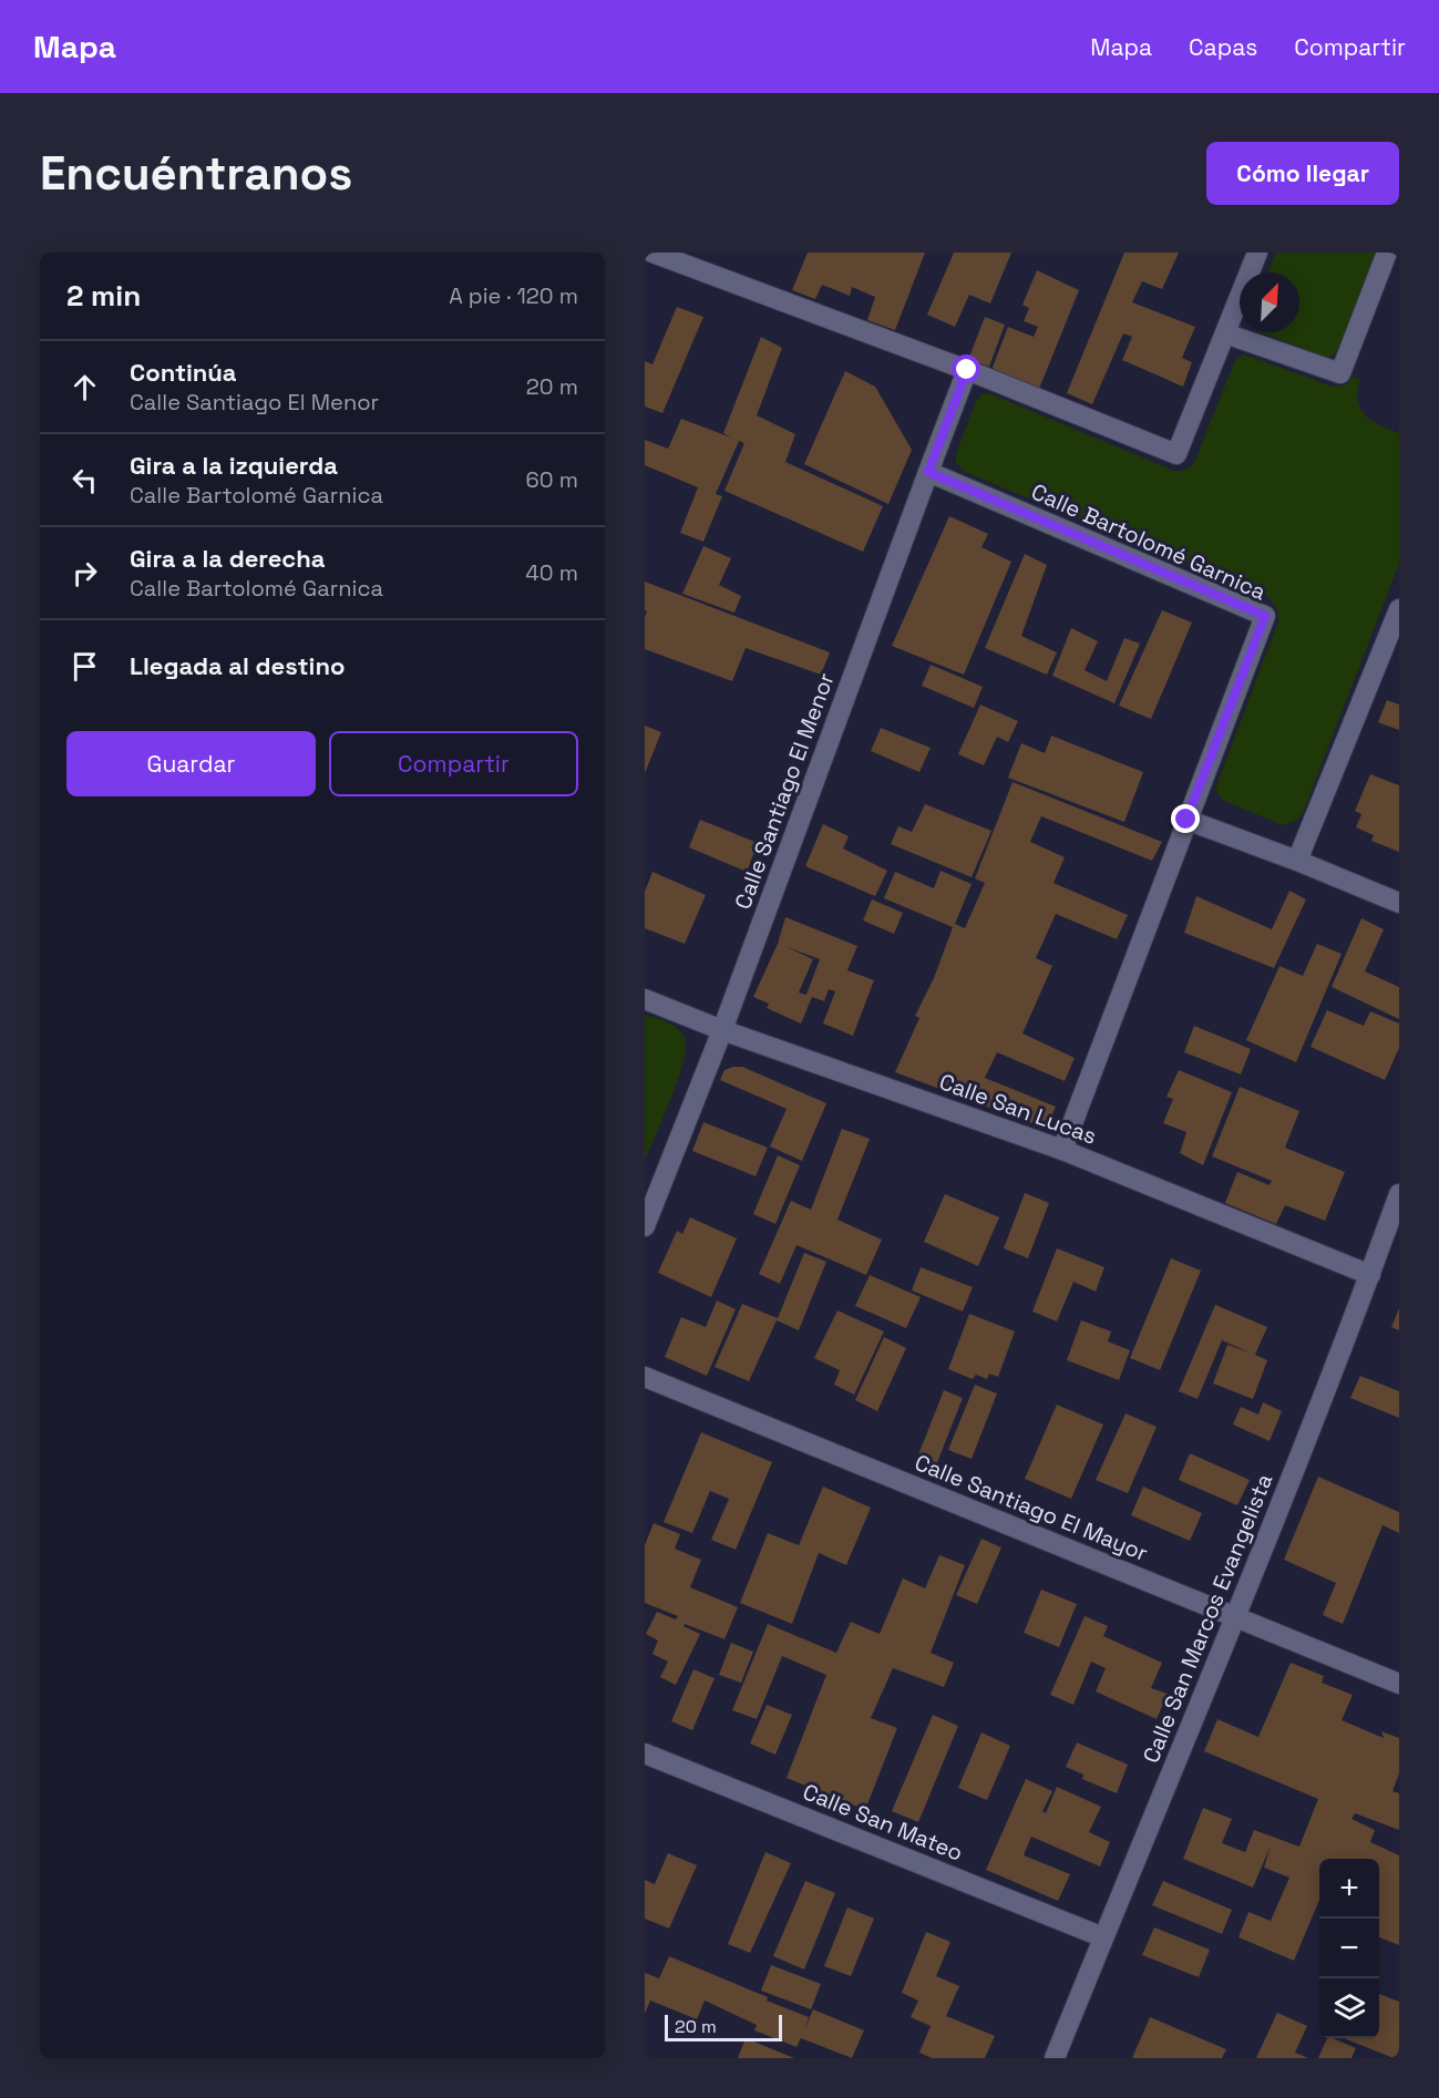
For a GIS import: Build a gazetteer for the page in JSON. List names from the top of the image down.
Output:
{
  "streets": {
    "street": [
      "Calle Bartolomé Garnica",
      "Calle Santiago El Menor",
      "Calle San Lucas",
      "Calle Santiago El Mayor",
      "Calle San Marcos Evangelista",
      "Calle San Mateo"
    ]
  },
  "crossings": [
    ["Calle Bartolomé Garnica", "Calle Santiago El Menor"],
    ["Calle Bartolomé Garnica", "Calle San Lucas"],
    ["Calle Santiago El Menor", "Calle San Lucas"],
    ["Calle San Lucas", "Calle San Marcos Evangelista"],
    ["Calle Santiago El Mayor", "Calle San Marcos Evangelista"],
    ["Calle San Marcos Evangelista", "Calle San Mateo"]
  ],
  "scale_bar": "20 m",
  "north": "top right",
  "page": {
    "header": "Mapa",
    "nav": ["Mapa", "Capas", "Compartir"],
    "buttons": [
      "Cómo llegar",
      ["Guardar", "Compartir"]
    ],
    "title": "Encuéntranos",
    "heading": ["2 min", "A pie · 120 m"],
    "list": [
      ["Continúa", "Calle Santiago El Menor", "20 m"],
      ["Gira a la izquierda", "Calle Bartolomé Garnica", "60 m"],
      ["Gira a la derecha", "Calle Bartolomé Garnica", "40 m"],
      "Llegada al destino"
    ],
    "map_buttons": ["+", "−"],
    "scale": "20 m"
  }
}
